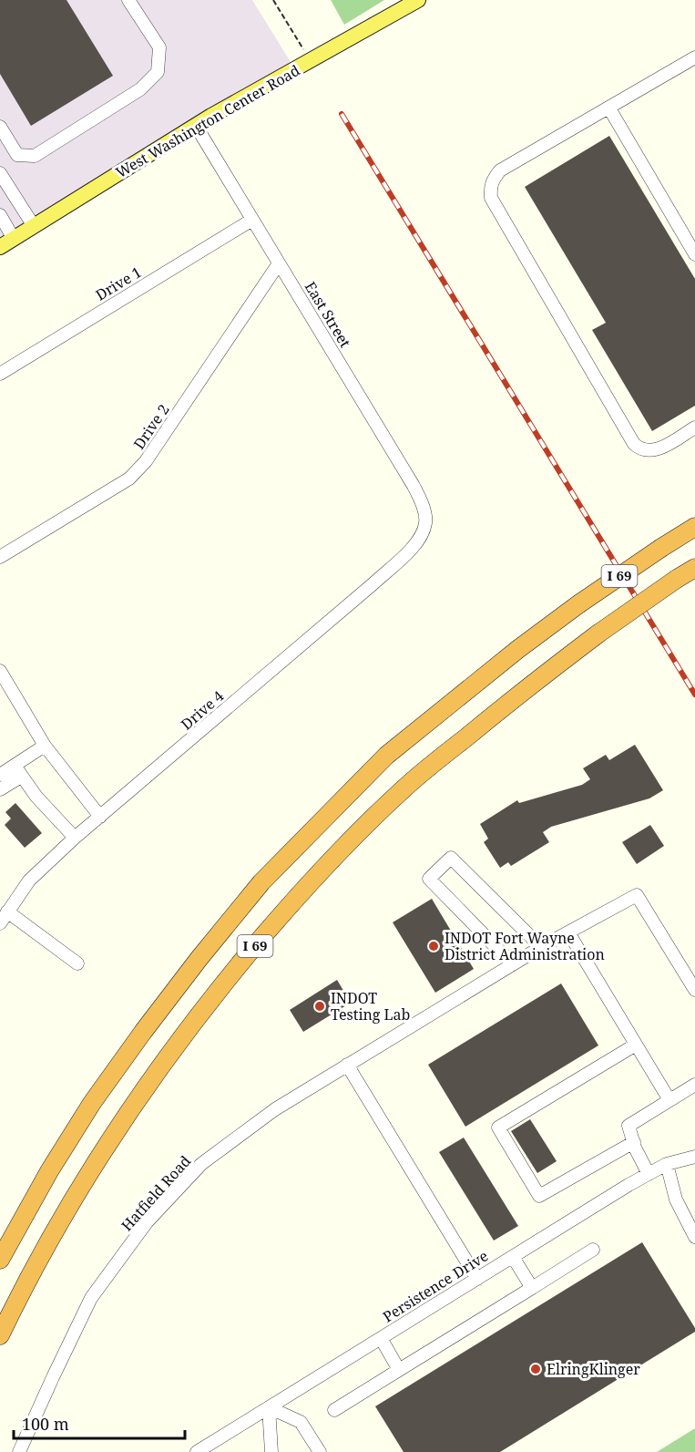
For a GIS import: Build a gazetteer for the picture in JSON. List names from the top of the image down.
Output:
{
  "streets": {
    "highway": ["I 69"],
    "main road": ["West Washington Center Road"],
    "street": [
      "Drive 1",
      "East Street",
      "Drive 2",
      "Drive 4",
      "Hatfield Road",
      "Persistence Drive"
    ]
  },
  "crossings": [
    ["West Washington Center Road", "East Street"],
    ["Drive 1", "East Street"],
    ["East Street", "Drive 2"],
    ["East Street", "Drive 4"]
  ],
  "places": ["INDOT Fort Wayne District Administration", "INDOT Testing Lab", "ElringKlinger"],
  "scale_bar": "100 m"
}
